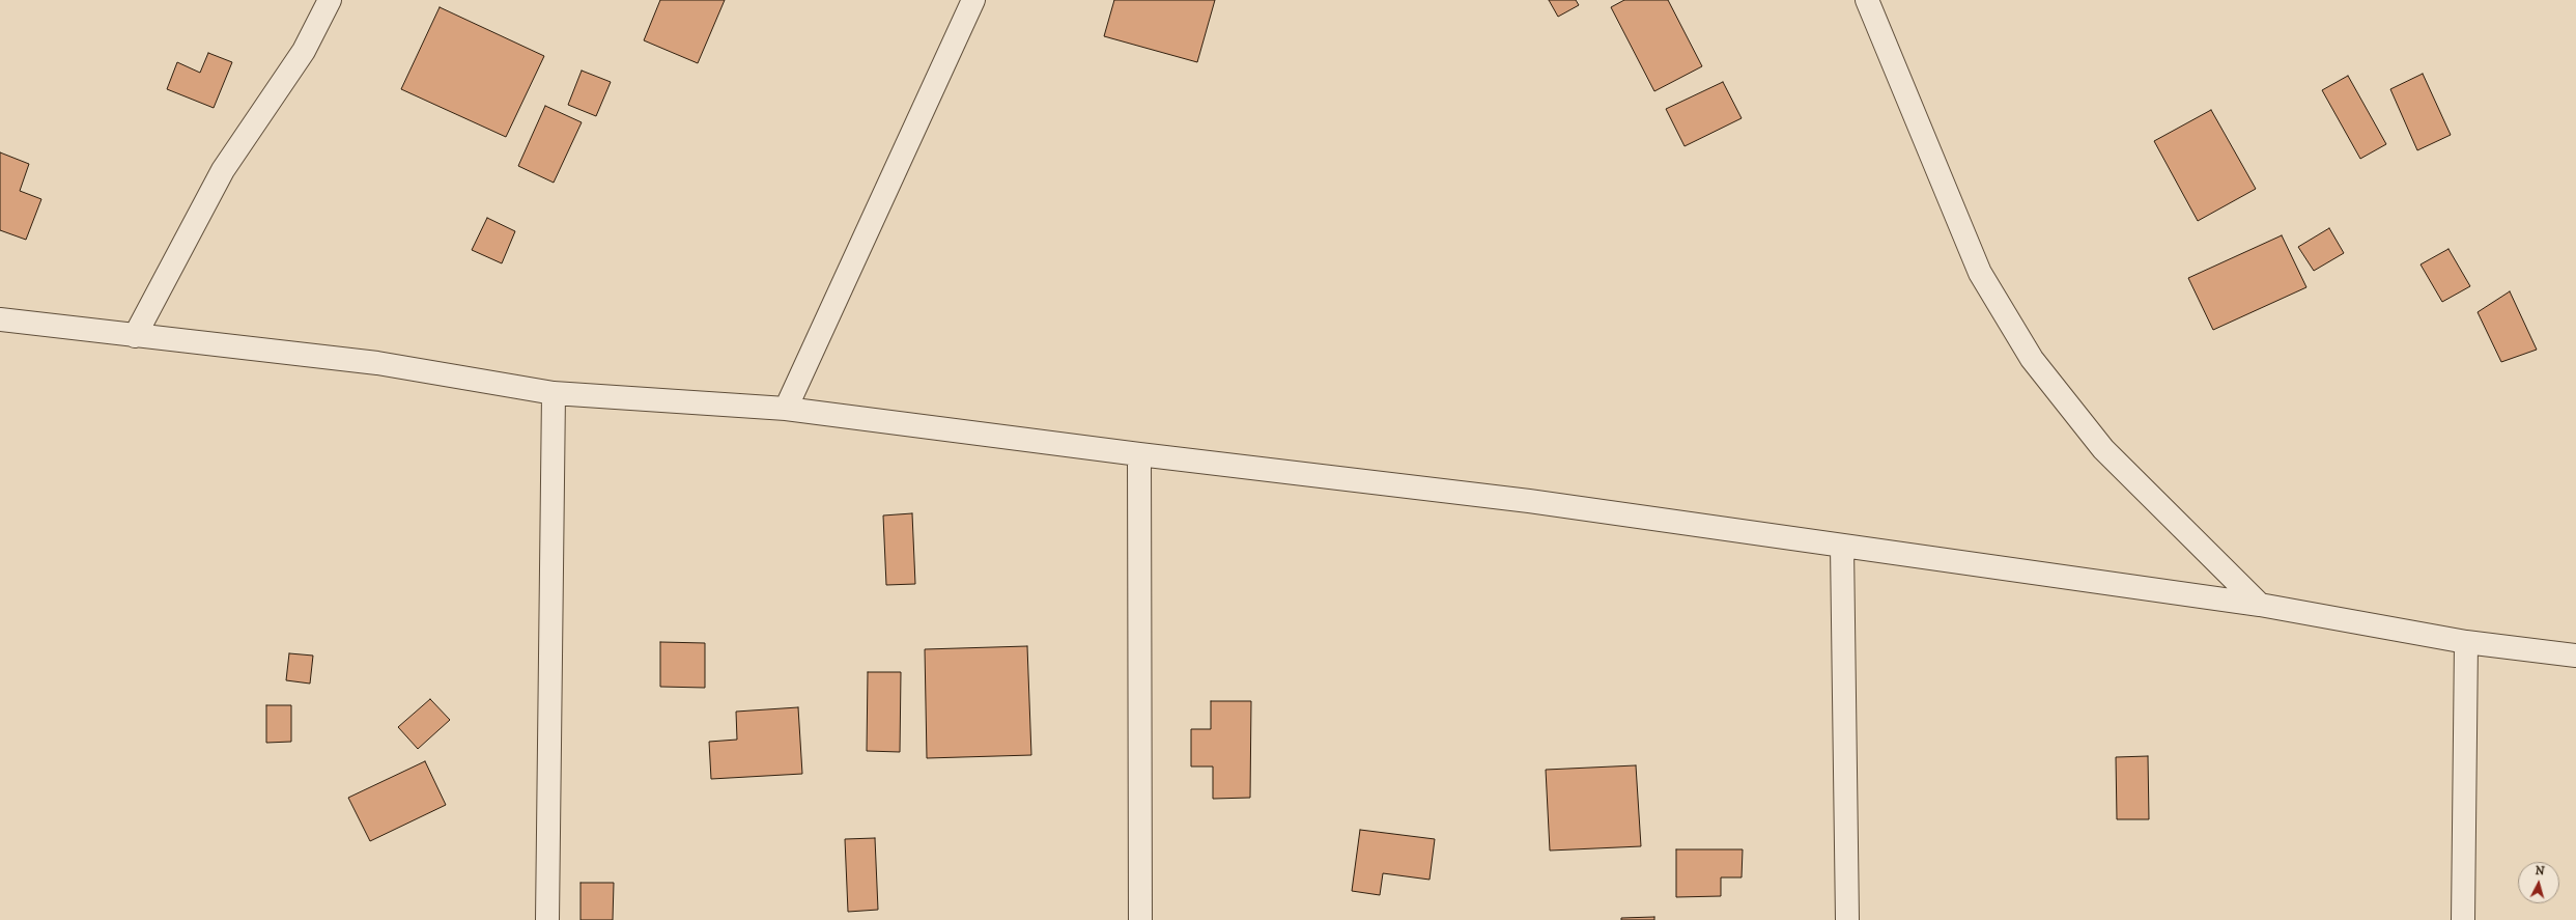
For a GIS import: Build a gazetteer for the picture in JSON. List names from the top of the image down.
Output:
{
  "north": "top"
}
